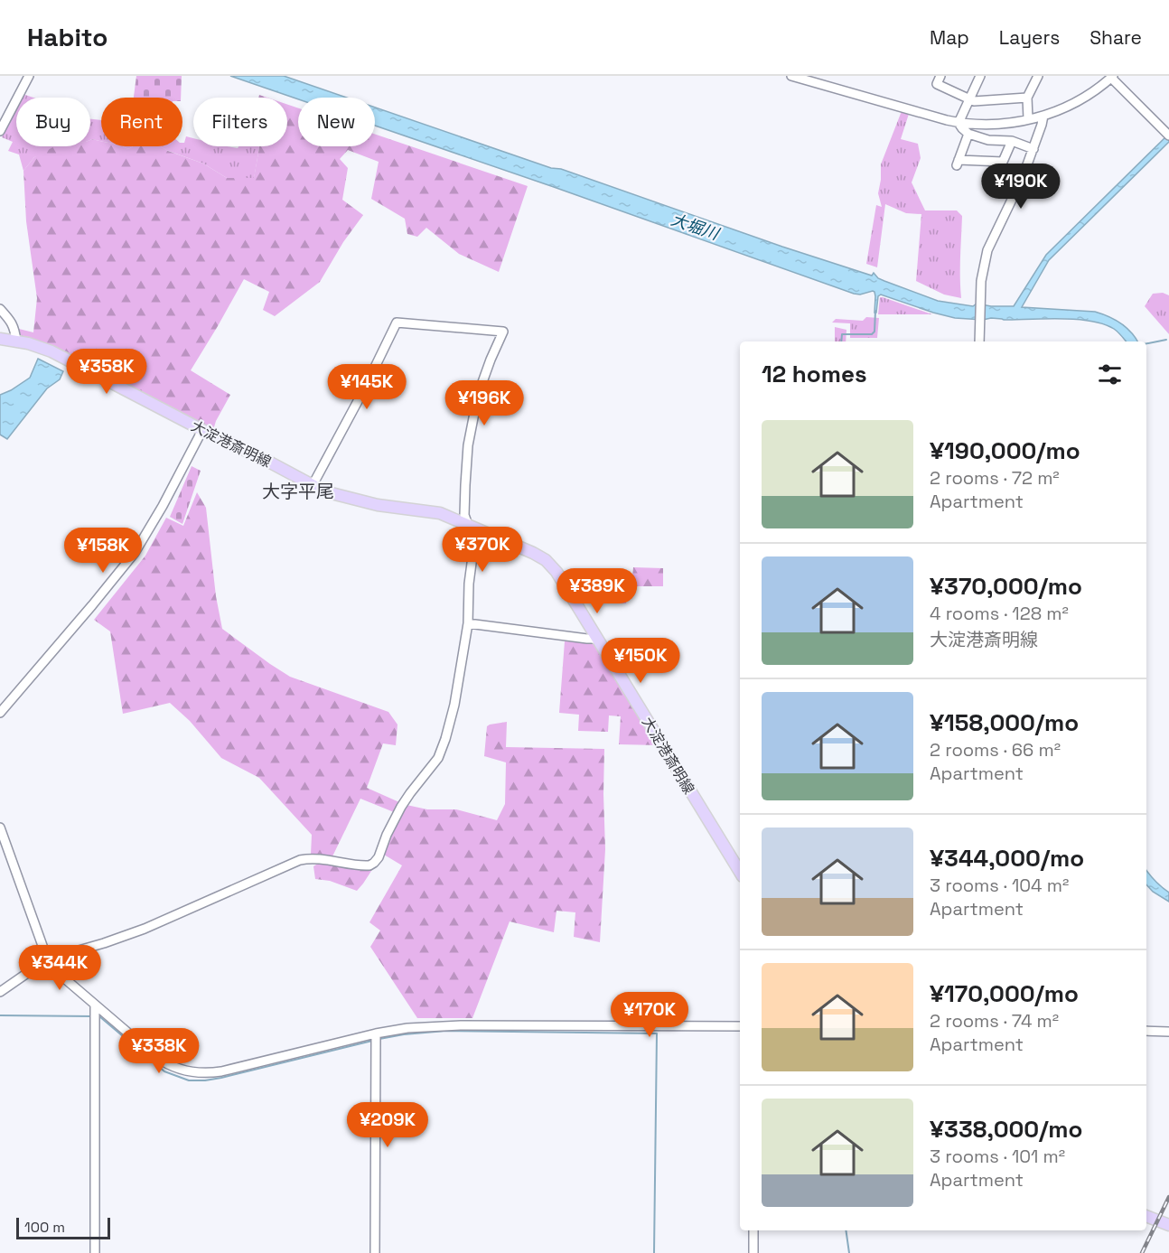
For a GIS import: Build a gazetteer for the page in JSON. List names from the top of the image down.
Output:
{
  "streets": {
    "main road": ["大淀港斎明線"]
  },
  "districts": ["大字平尾"],
  "water": ["大堀川"],
  "scale_bar": "100 m",
  "page": {
    "header": "Habito",
    "nav": ["Map", "Layers", "Share"],
    "chip": [
      "Buy",
      "Rent",
      "Filters",
      "New"
    ],
    "price": [
      "¥190K",
      "¥358K",
      "¥145K",
      "¥196K",
      "¥370K",
      "¥158K",
      "¥389K",
      "¥150K",
      "¥344K",
      "¥170K",
      "¥338K",
      "¥209K"
    ],
    "heading": "12 homes",
    "list": [
      {
        "name": "¥190,000/mo",
        "note": "2 rooms · 72 m² · Apartment"
      },
      {
        "name": "¥370,000/mo",
        "note": "4 rooms · 128 m² · 大淀港斎明線"
      },
      {
        "name": "¥158,000/mo",
        "note": "2 rooms · 66 m² · Apartment"
      },
      {
        "name": "¥344,000/mo",
        "note": "3 rooms · 104 m² · Apartment"
      },
      {
        "name": "¥170,000/mo",
        "note": "2 rooms · 74 m² · Apartment"
      },
      {
        "name": "¥338,000/mo",
        "note": "3 rooms · 101 m² · Apartment"
      }
    ],
    "scale": "100 m"
  }
}
